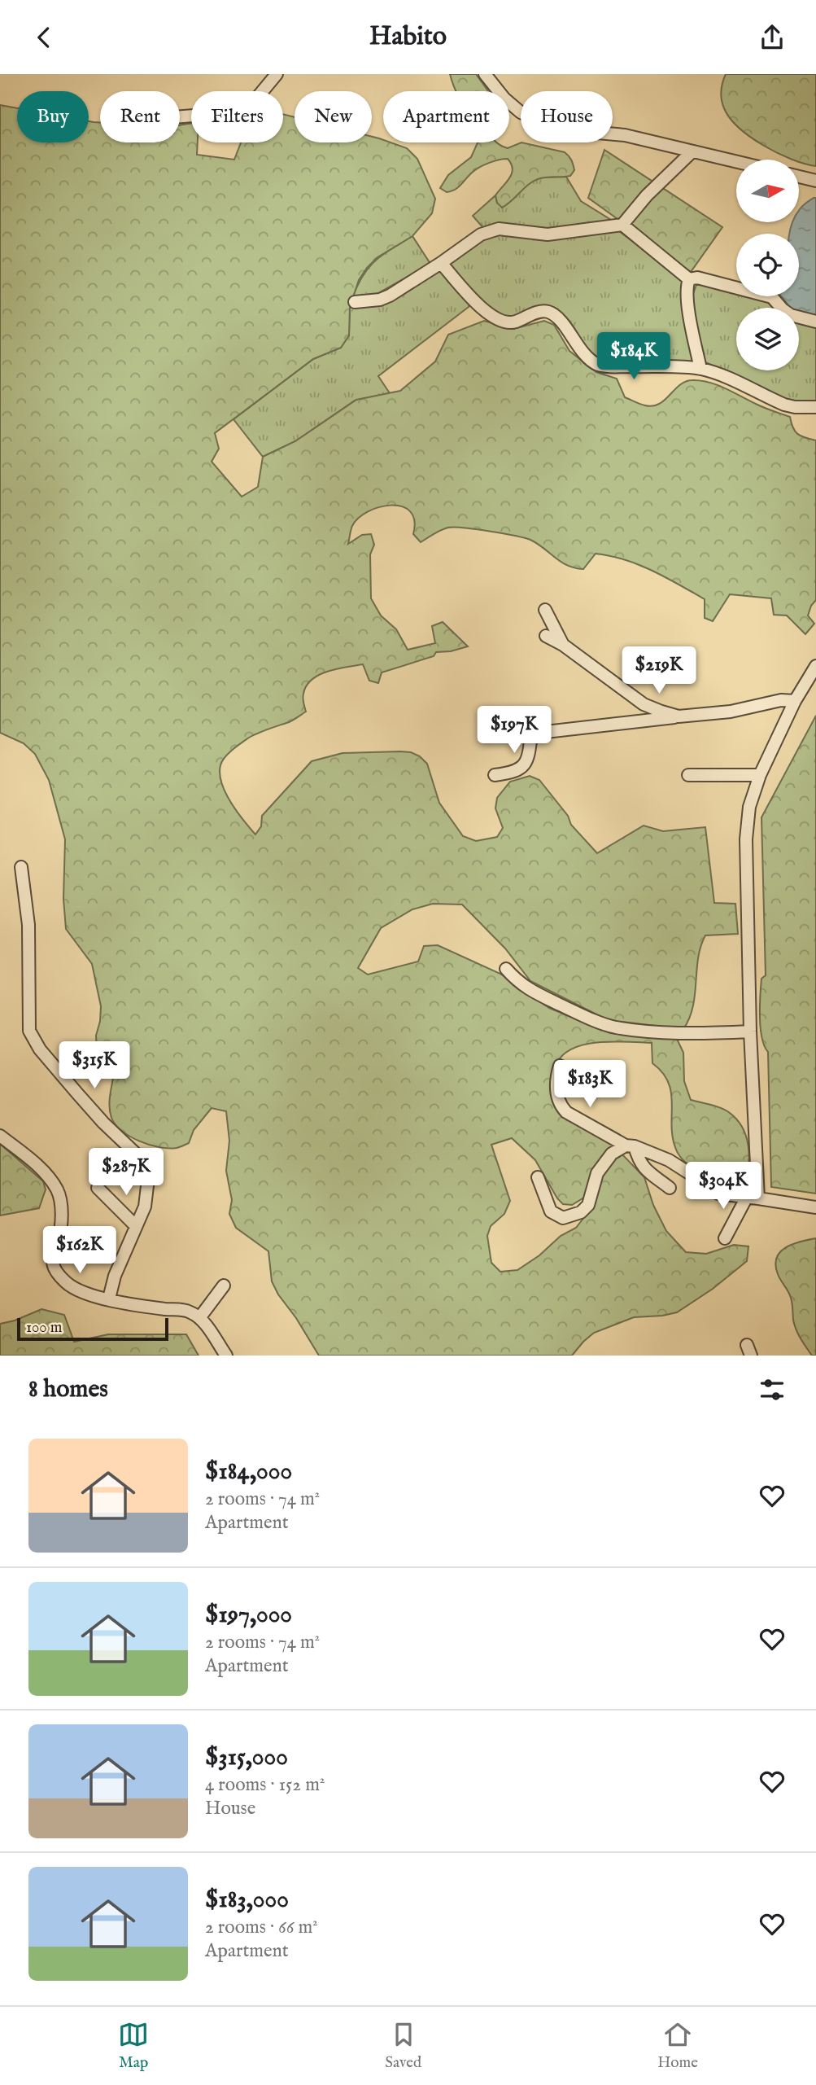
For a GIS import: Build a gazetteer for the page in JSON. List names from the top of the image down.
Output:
{
  "scale_bar": "100 m",
  "north": "right",
  "page": {
    "header": "Habito",
    "chip": [
      "Buy",
      "Rent",
      "Filters",
      "New",
      "Apartment",
      "House"
    ],
    "price": [
      "$184K",
      "$219K",
      "$197K",
      "$315K",
      "$183K",
      "$287K",
      "$304K",
      "$162K"
    ],
    "scale": "100 m",
    "heading": "8 homes",
    "list": [
      {
        "name": "$184,000",
        "note": "2 rooms · 74 m² · Apartment"
      },
      {
        "name": "$197,000",
        "note": "2 rooms · 74 m² · Apartment"
      },
      {
        "name": "$315,000",
        "note": "4 rooms · 152 m² · House"
      },
      {
        "name": "$183,000",
        "note": "2 rooms · 66 m² · Apartment"
      }
    ],
    "tabs": ["Map", "Saved", "Home"]
  }
}
